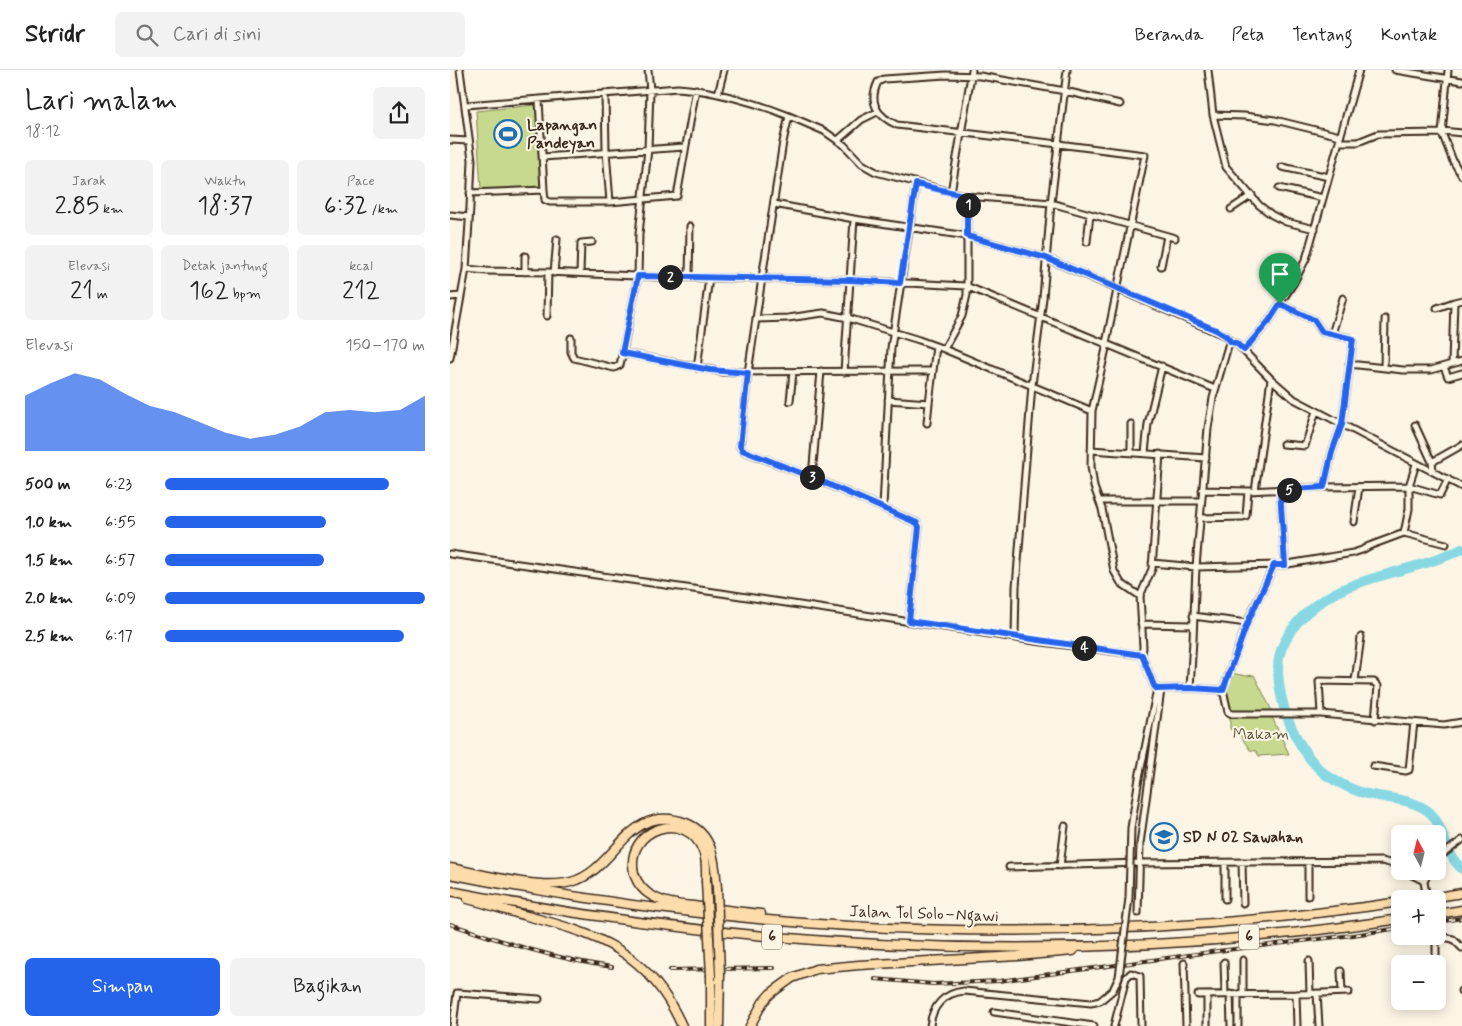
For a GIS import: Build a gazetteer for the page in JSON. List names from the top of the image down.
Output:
{
  "streets": {
    "highway": ["Jalan Tol Solo–Ngawi", "6"]
  },
  "parks": ["Makam"],
  "places": {
    "sports": ["Lapangan Pandeyan"],
    "school or university": ["SD N 02 Sawahan"]
  },
  "north": "top",
  "page": {
    "header": "Stridr",
    "search": "Cari di sini",
    "nav": [
      "Beranda",
      "Peta",
      "Tentang",
      "Kontak"
    ],
    "heading": ["Lari malam", "18:12"],
    "stats": [
      ["Jarak", "2.85 km"],
      ["Waktu", "18:37"],
      ["Pace", "6:32 /km"],
      ["Elevasi", "21 m"],
      ["Detak jantung", "162 bpm"],
      ["kcal", "212"]
    ],
    "pins": [
      "1",
      "2",
      "3",
      "5",
      "4"
    ],
    "chart": ["Elevasi", "150–170 m"],
    "list": [
      {
        "name": "500 m",
        "note": "6:23"
      },
      {
        "name": "1.0 km",
        "note": "6:55"
      },
      {
        "name": "1.5 km",
        "note": "6:57"
      },
      {
        "name": "2.0 km",
        "note": "6:09"
      },
      {
        "name": "2.5 km",
        "note": "6:17"
      }
    ],
    "map_buttons": ["+", "−"],
    "buttons": ["Simpan", "Bagikan"]
  }
}
